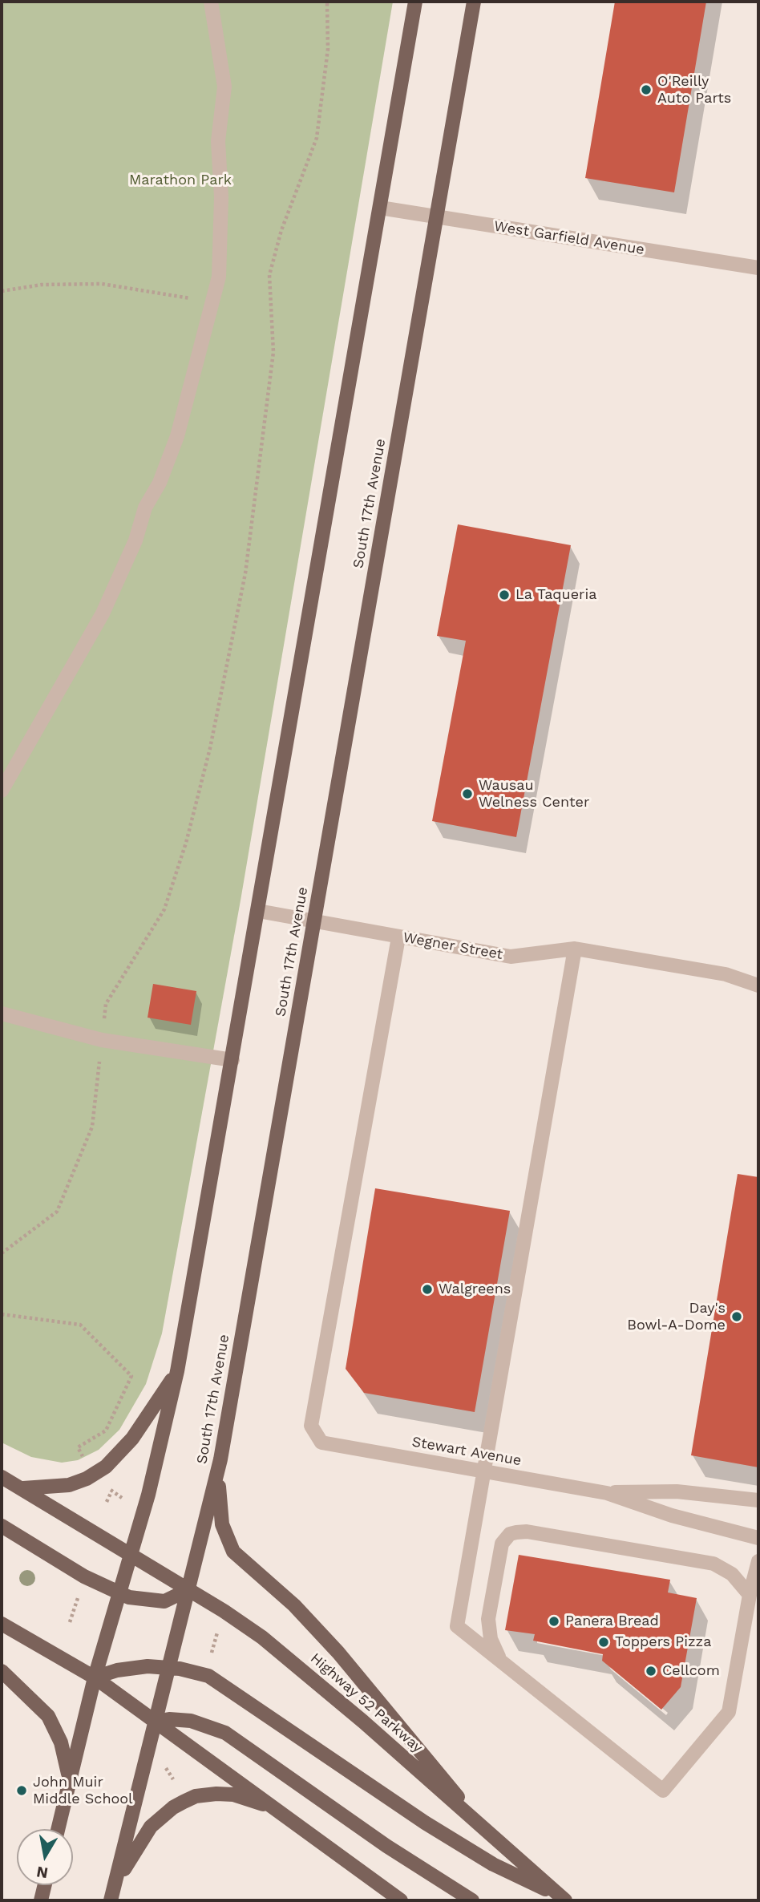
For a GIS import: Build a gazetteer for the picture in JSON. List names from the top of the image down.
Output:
{
  "streets": {
    "main road": ["South 17th Avenue", "Highway 52 Parkway"],
    "street": ["West Garfield Avenue", "Wegner Street", "Stewart Avenue"]
  },
  "crossings": [
    ["West Garfield Avenue", "South 17th Avenue"],
    ["South 17th Avenue", "Wegner Street"],
    ["South 17th Avenue", "Highway 52 Parkway"],
    ["Wegner Street", "Stewart Avenue"]
  ],
  "parks": ["Marathon Park"],
  "places": [
    "O'Reilly Auto Parts",
    "La Taqueria",
    "Wausau Welness Center",
    "Walgreens",
    "Day's Bowl-A-Dome",
    "Panera Bread",
    "Toppers Pizza",
    "Cellcom",
    "John Muir Middle School"
  ],
  "north": "bottom"
}
